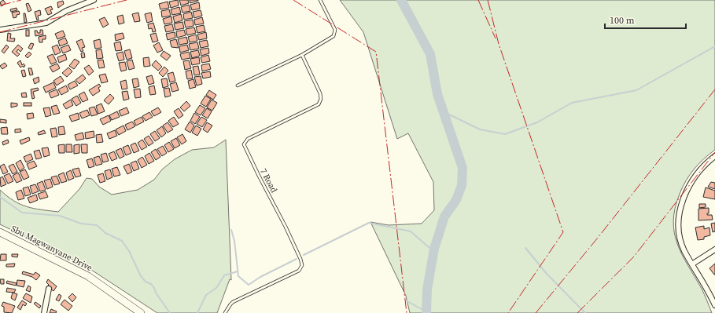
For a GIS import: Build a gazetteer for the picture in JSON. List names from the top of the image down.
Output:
{
  "streets": {
    "main road": ["Sbu Magwanyane Drive"],
    "lane": ["7 Road"]
  },
  "scale_bar": "100 m"
}
